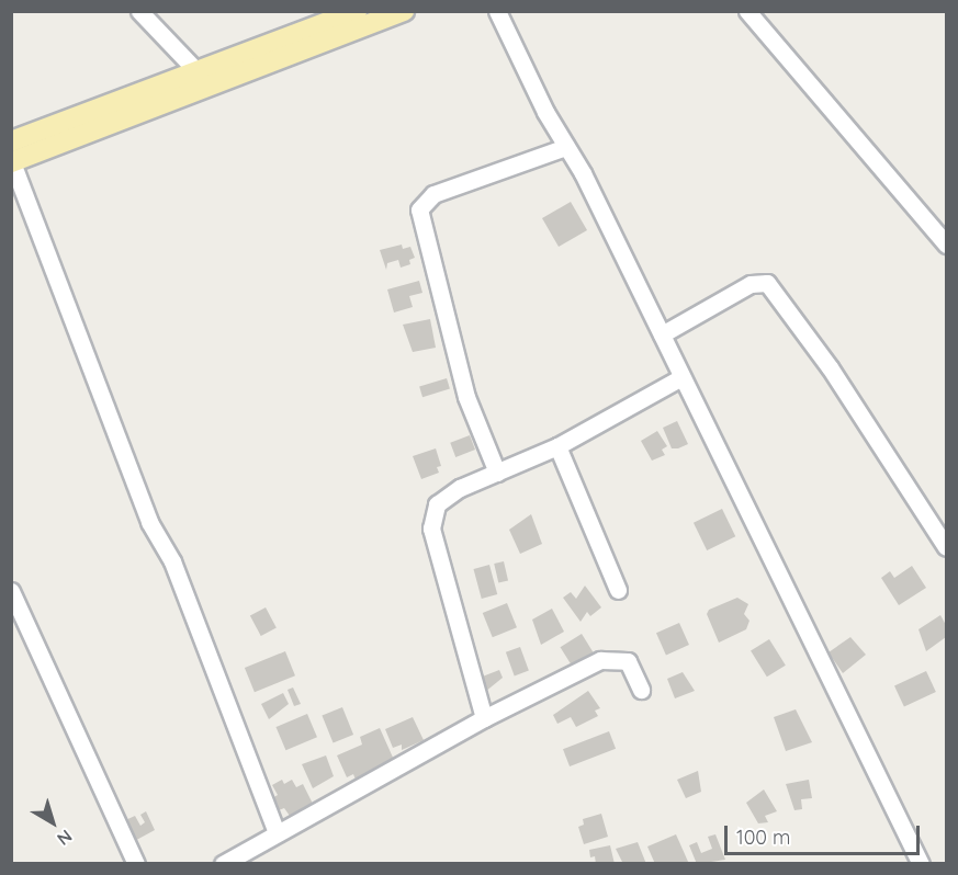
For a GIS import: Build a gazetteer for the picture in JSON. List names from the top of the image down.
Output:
{
  "scale_bar": "100 m",
  "north": "bottom right"
}
